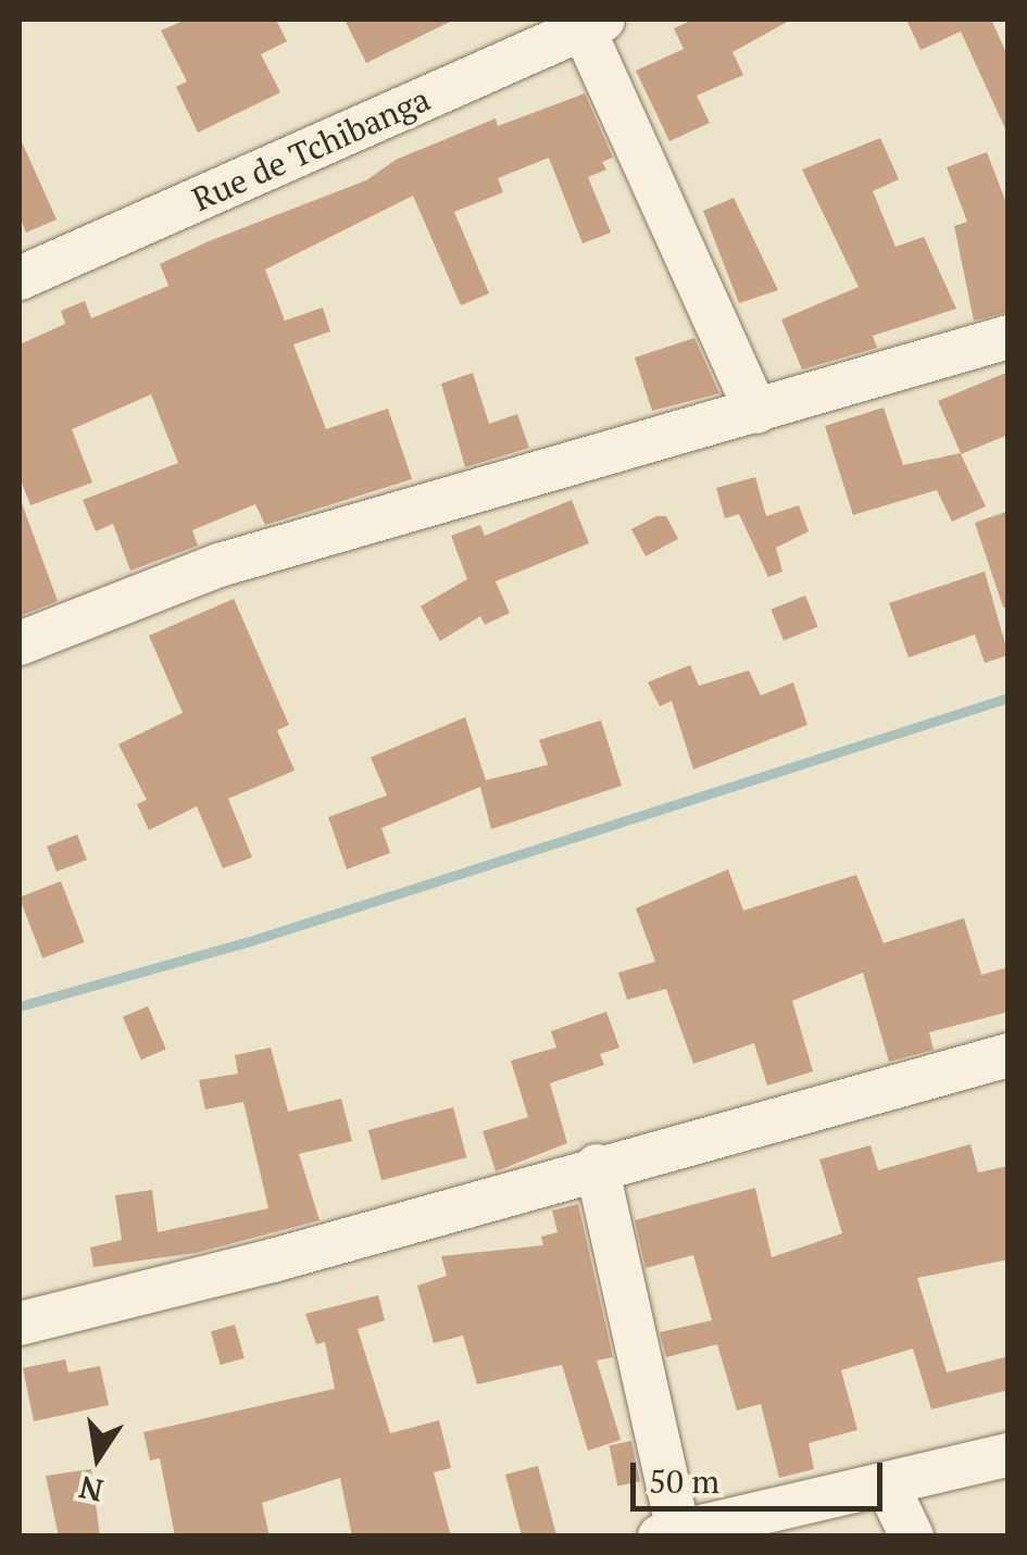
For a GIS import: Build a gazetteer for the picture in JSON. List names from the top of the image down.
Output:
{
  "streets": {
    "street": ["Rue de Tchibanga"]
  },
  "scale_bar": "50 m",
  "north": "bottom"
}
